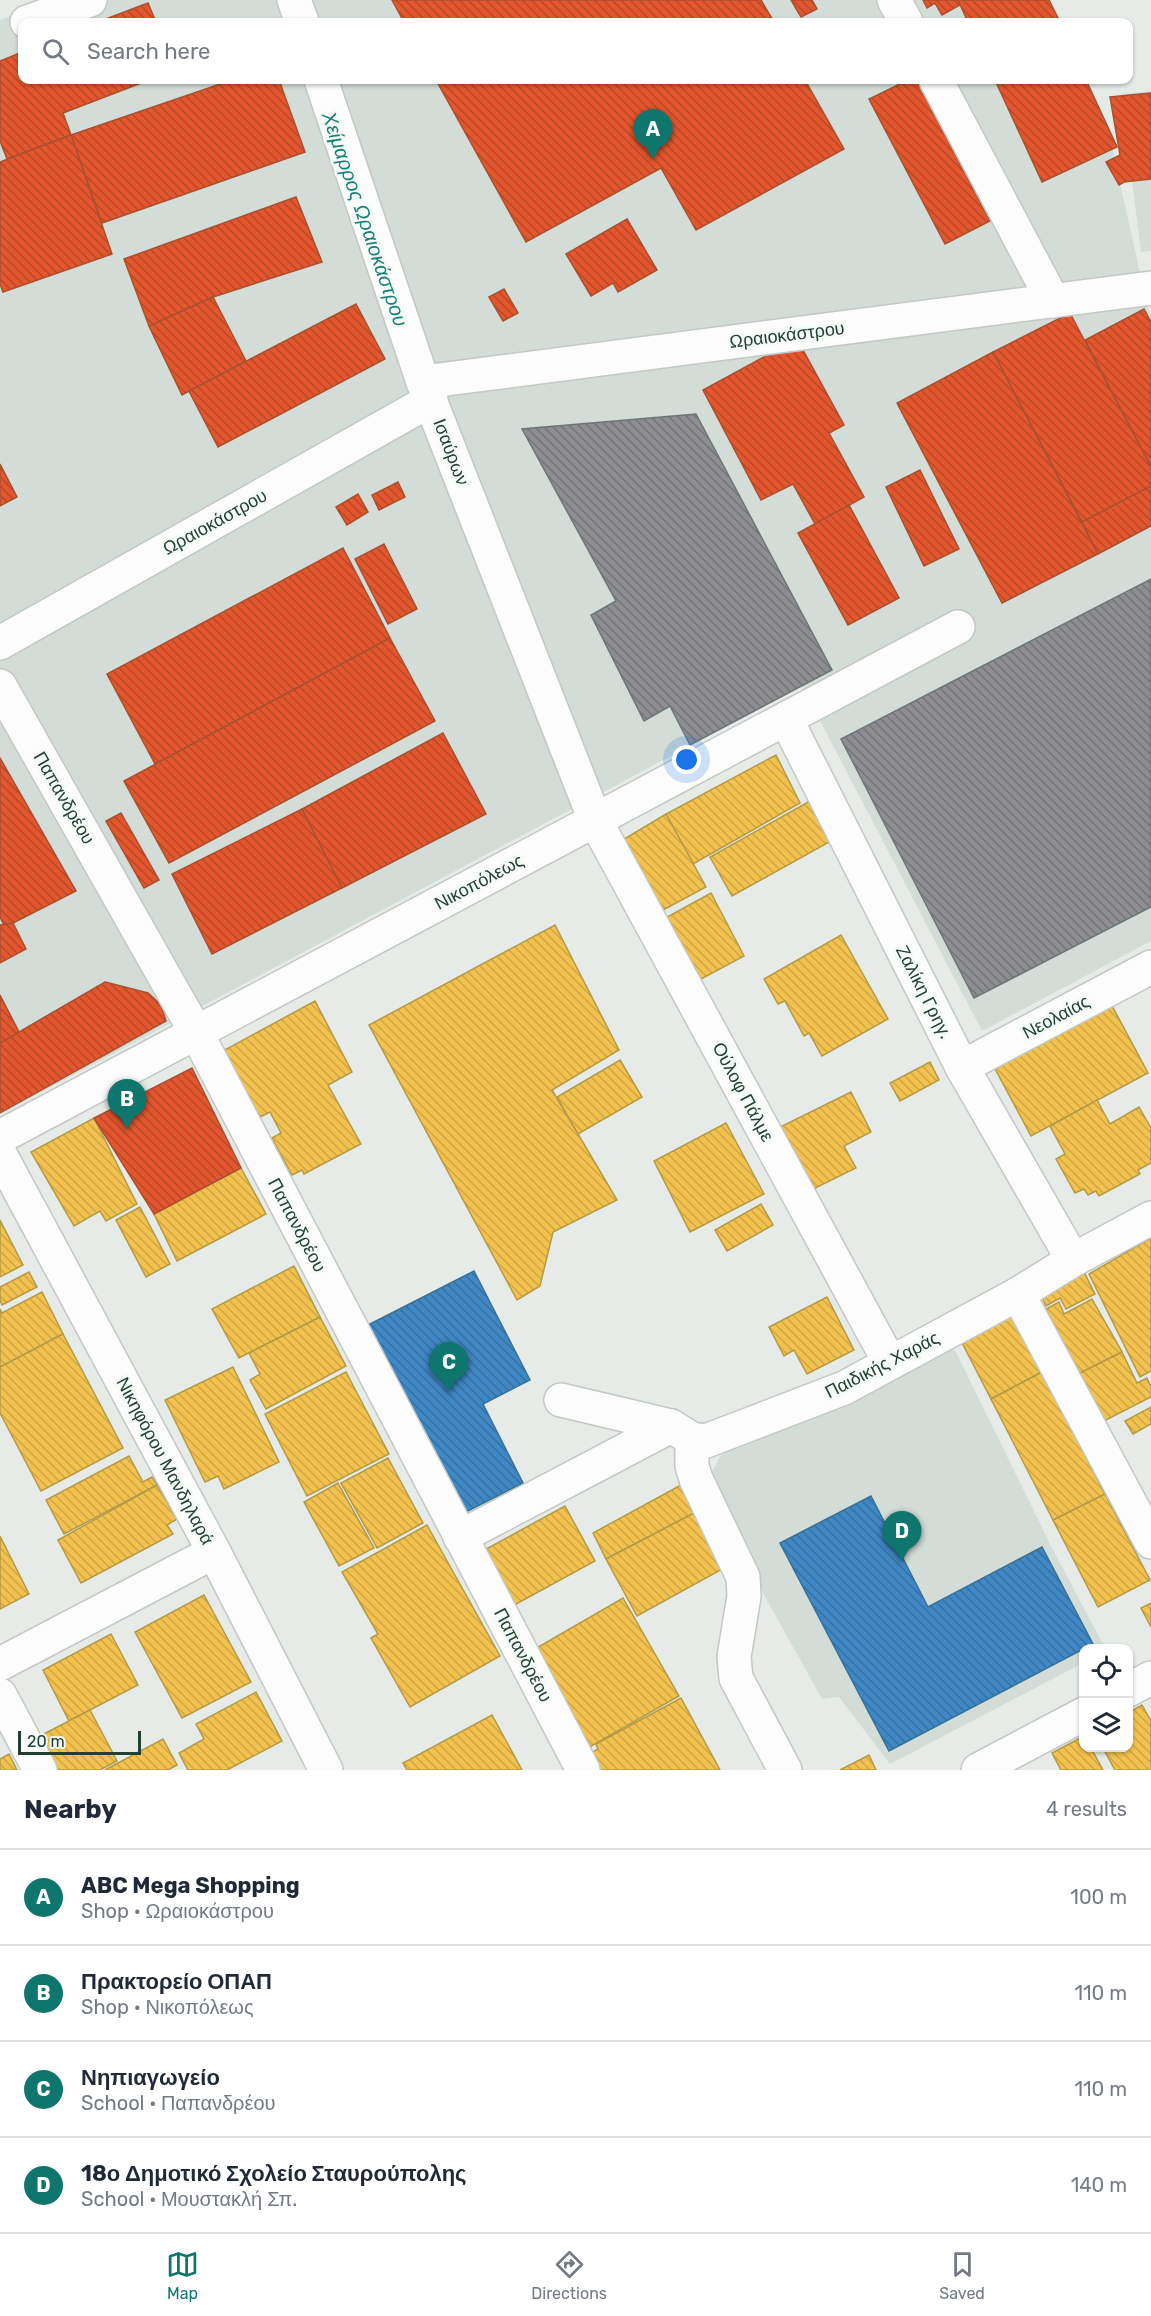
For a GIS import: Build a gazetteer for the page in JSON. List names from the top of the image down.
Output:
{
  "streets": {
    "street": [
      "Ωραιοκάστρου",
      "Ισαύρων",
      "Παπανδρέου",
      "Νικοπόλεως",
      "Ζαλίκη Γρηγ.",
      "Νεολαίας",
      "Ούλοφ Πάλμε",
      "Παιδικής Χαράς",
      "Νικηφόρου Μανδηλαρά"
    ]
  },
  "crossings": [
    ["Ωραιοκάστρου", "Ισαύρων"],
    ["Ισαύρων", "Νικοπόλεως"],
    ["Ισαύρων", "Ούλοφ Πάλμε"],
    ["Παπανδρέου", "Νικοπόλεως"],
    ["Νικοπόλεως", "Ζαλίκη Γρηγ."],
    ["Νικοπόλεως", "Ούλοφ Πάλμε"],
    ["Ζαλίκη Γρηγ.", "Νεολαίας"],
    ["Ζαλίκη Γρηγ.", "Παιδικής Χαράς"],
    ["Ούλοφ Πάλμε", "Παιδικής Χαράς"]
  ],
  "water": ["Χείμαρρος Ωραιοκάστρου"],
  "scale_bar": "20 m",
  "page": {
    "search": "Search here",
    "pins": [
      "A",
      "B",
      "C",
      "D"
    ],
    "scale": "20 m",
    "heading": ["Nearby", "4 results"],
    "list": [
      {
        "mark": "A",
        "name": "ABC Mega Shopping",
        "note": "Shop · Ωραιοκάστρου",
        "value": "100 m"
      },
      {
        "mark": "B",
        "name": "Πρακτορείο ΟΠΑΠ",
        "note": "Shop · Νικοπόλεως",
        "value": "110 m"
      },
      {
        "mark": "C",
        "name": "Νηπιαγωγείο",
        "note": "School · Παπανδρέου",
        "value": "110 m"
      },
      {
        "mark": "D",
        "name": "18ο Δημοτικό Σχολείο Σταυρούπολης",
        "note": "School · Μουστακλή Σπ.",
        "value": "140 m"
      }
    ],
    "nav": ["Map", "Directions", "Saved"]
  }
}
